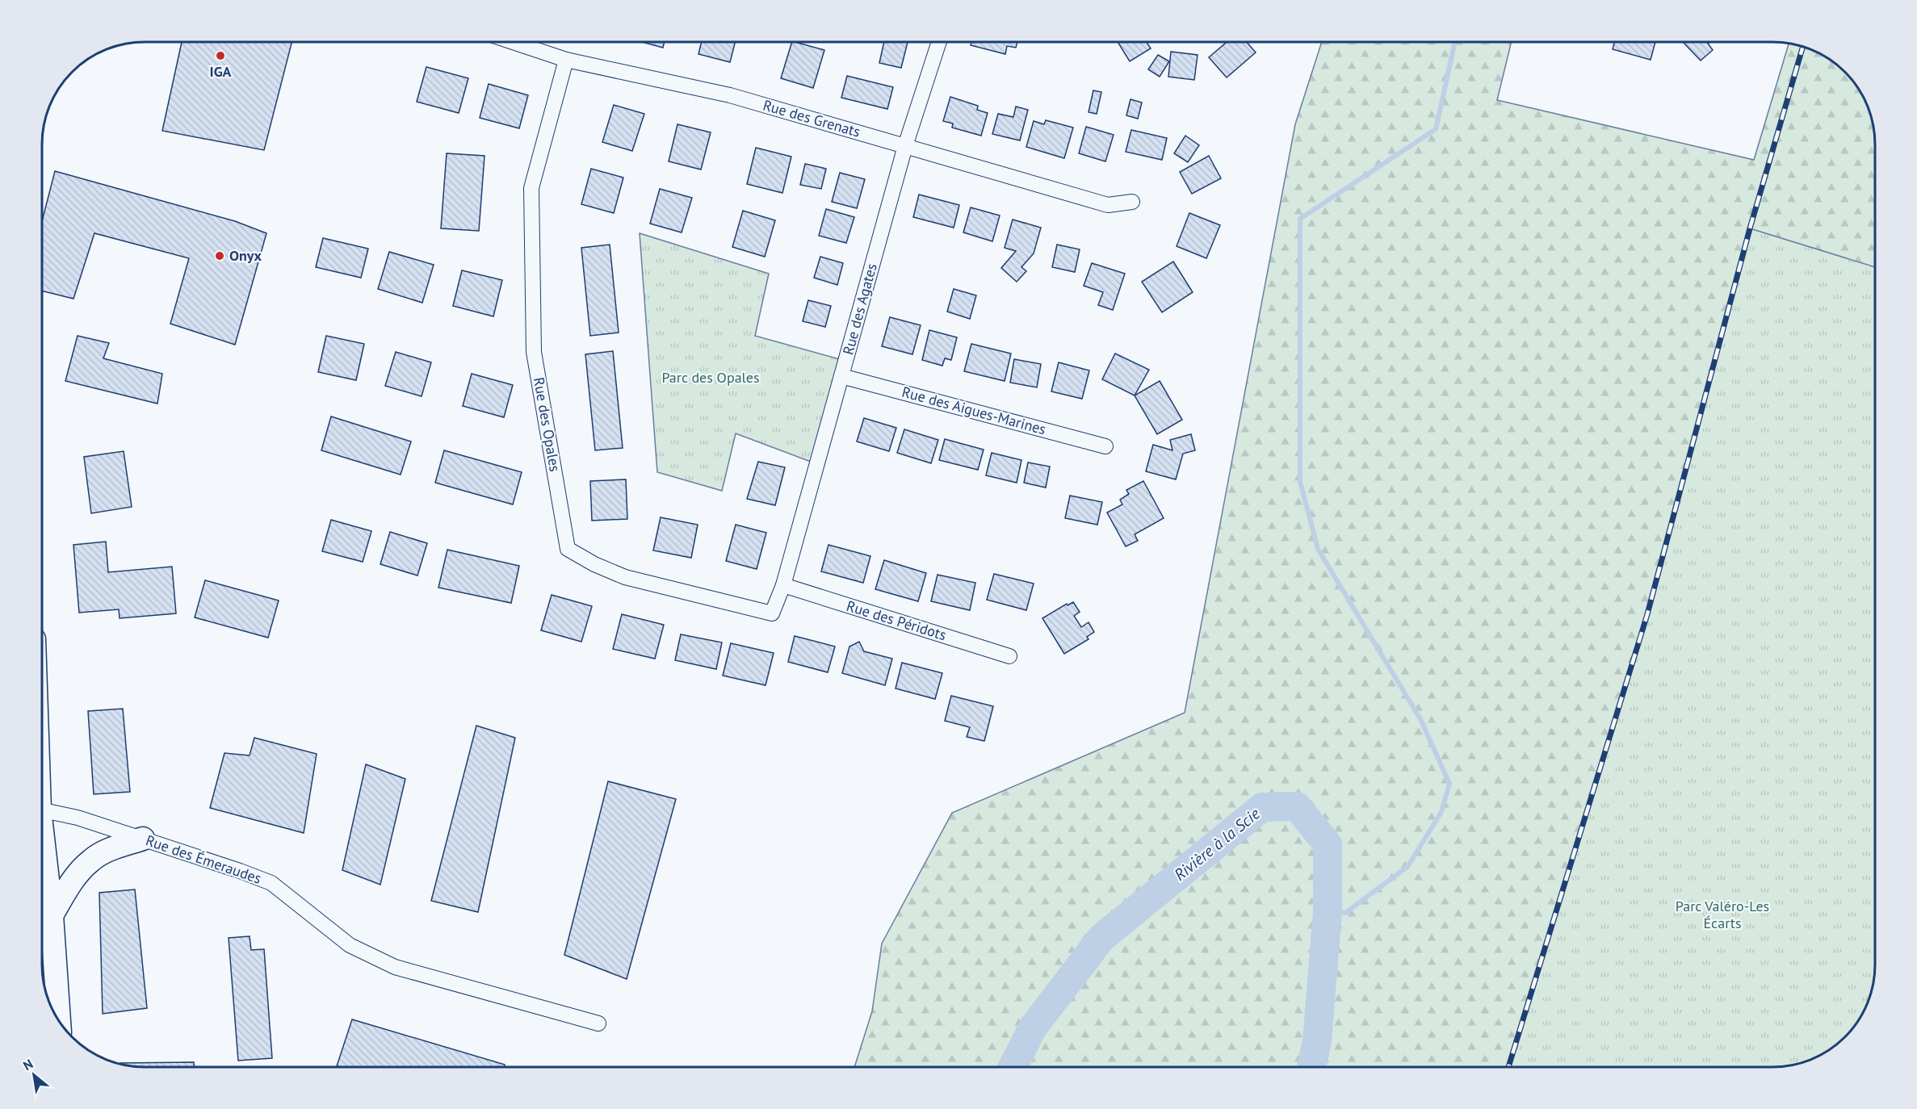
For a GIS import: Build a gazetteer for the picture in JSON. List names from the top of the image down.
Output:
{
  "streets": {
    "street": [
      "Rue des Grenats",
      "Rue des Agates",
      "Rue des Aigues-Marines",
      "Rue des Opales",
      "Rue des Péridots",
      "Rue des Émeraudes"
    ]
  },
  "crossings": [
    ["Rue des Grenats", "Rue des Agates"],
    ["Rue des Grenats", "Rue des Opales"],
    ["Rue des Agates", "Rue des Aigues-Marines"],
    ["Rue des Agates", "Rue des Opales"],
    ["Rue des Agates", "Rue des Péridots"],
    ["Rue des Opales", "Rue des Péridots"]
  ],
  "water": ["Rivière à la Scie"],
  "parks": ["Parc des Opales", "Parc Valéro-Les Écarts"],
  "places": ["IGA", "Onyx"],
  "north": "top left"
}
